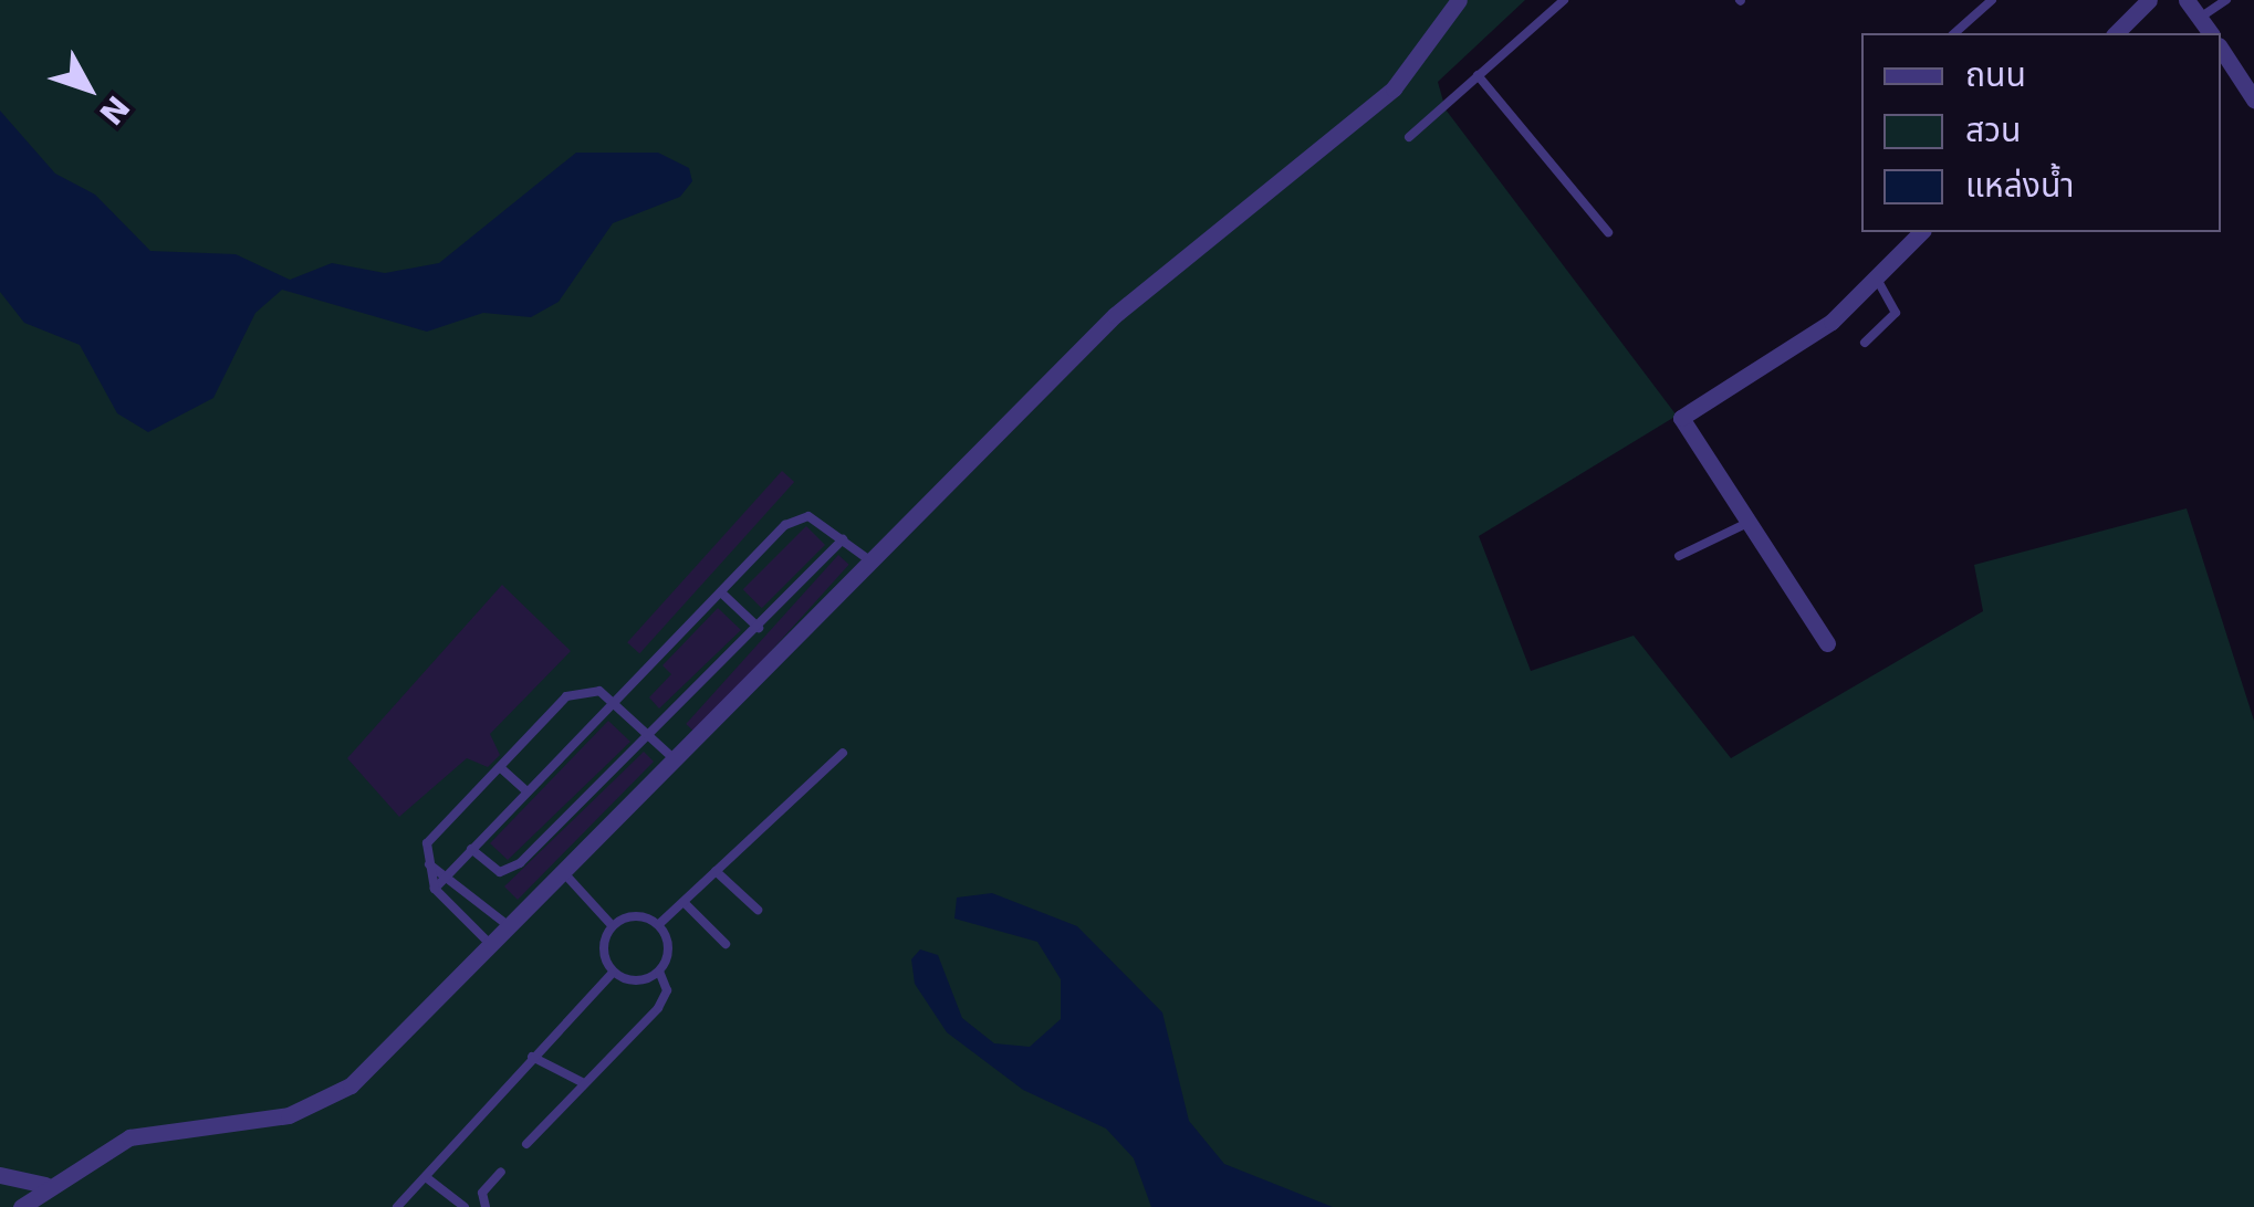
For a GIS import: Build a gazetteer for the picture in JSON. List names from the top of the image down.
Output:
{
  "legend": ["ถนน", "สวน", "แหล่งน้ำ"],
  "north": "bottom right"
}
